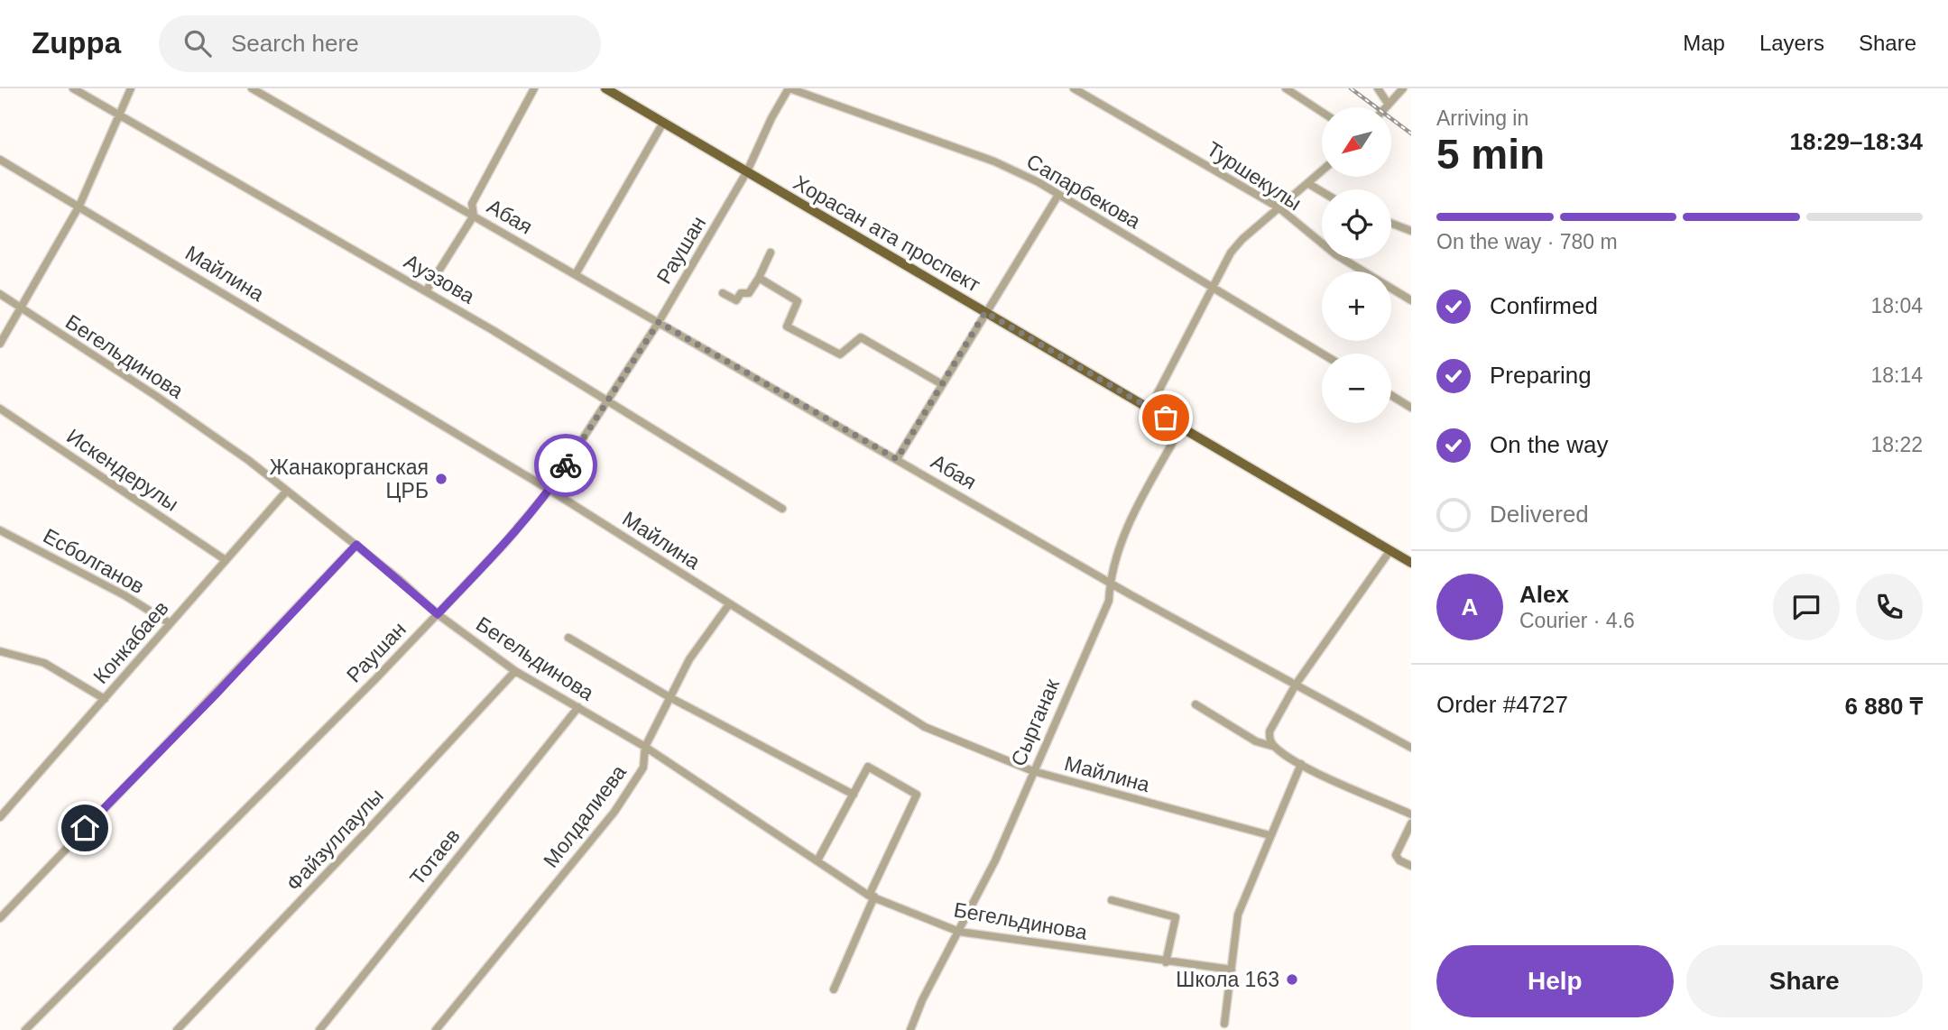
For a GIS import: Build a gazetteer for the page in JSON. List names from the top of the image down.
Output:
{
  "streets": {
    "main road": ["Хорасан ата проспект"],
    "street": [
      "Туршекулы",
      "Сапарбекова",
      "Абая",
      "Раушан",
      "Майлина",
      "Ауэзова",
      "Бегельдинова",
      "Искендерулы",
      "Есболганов",
      "Конкабаев",
      "Сырганак",
      "Молдалиева",
      "Файзуллаулы",
      "Тотаев"
    ]
  },
  "crossings": [
    ["Сапарбекова", "Раушан"],
    ["Абая", "Раушан"],
    ["Абая", "Сырганак"],
    ["Хорасан ата проспект", "Раушан"],
    ["Хорасан ата проспект", "Сырганак"],
    ["Раушан", "Майлина"],
    ["Раушан", "Ауэзова"],
    ["Раушан", "Бегельдинова"],
    ["Майлина", "Сырганак"],
    ["Майлина", "Молдалиева"],
    ["Бегельдинова", "Конкабаев"],
    ["Бегельдинова", "Сырганак"],
    ["Бегельдинова", "Молдалиева"],
    ["Бегельдинова", "Файзуллаулы"],
    ["Бегельдинова", "Тотаев"],
    ["Искендерулы", "Конкабаев"],
    ["Есболганов", "Конкабаев"]
  ],
  "places": ["Жанакорганская ЦРБ", "Школа 163"],
  "north": "bottom left",
  "page": {
    "header": "Zuppa",
    "search": "Search here",
    "nav": ["Map", "Layers", "Share"],
    "heading": ["5 min", "Arriving in", "18:29–18:34"],
    "panel": [
      "Alex",
      "Courier · 4.6",
      "Order #4727",
      "6 880 ₸"
    ],
    "map_buttons": ["+", "−"],
    "bar": "On the way · 780 m",
    "list": [
      ["Confirmed", "18:04"],
      ["Preparing", "18:14"],
      ["On the way", "18:22"],
      "Delivered"
    ],
    "round": "A",
    "buttons": ["Help", "Share"]
  }
}
